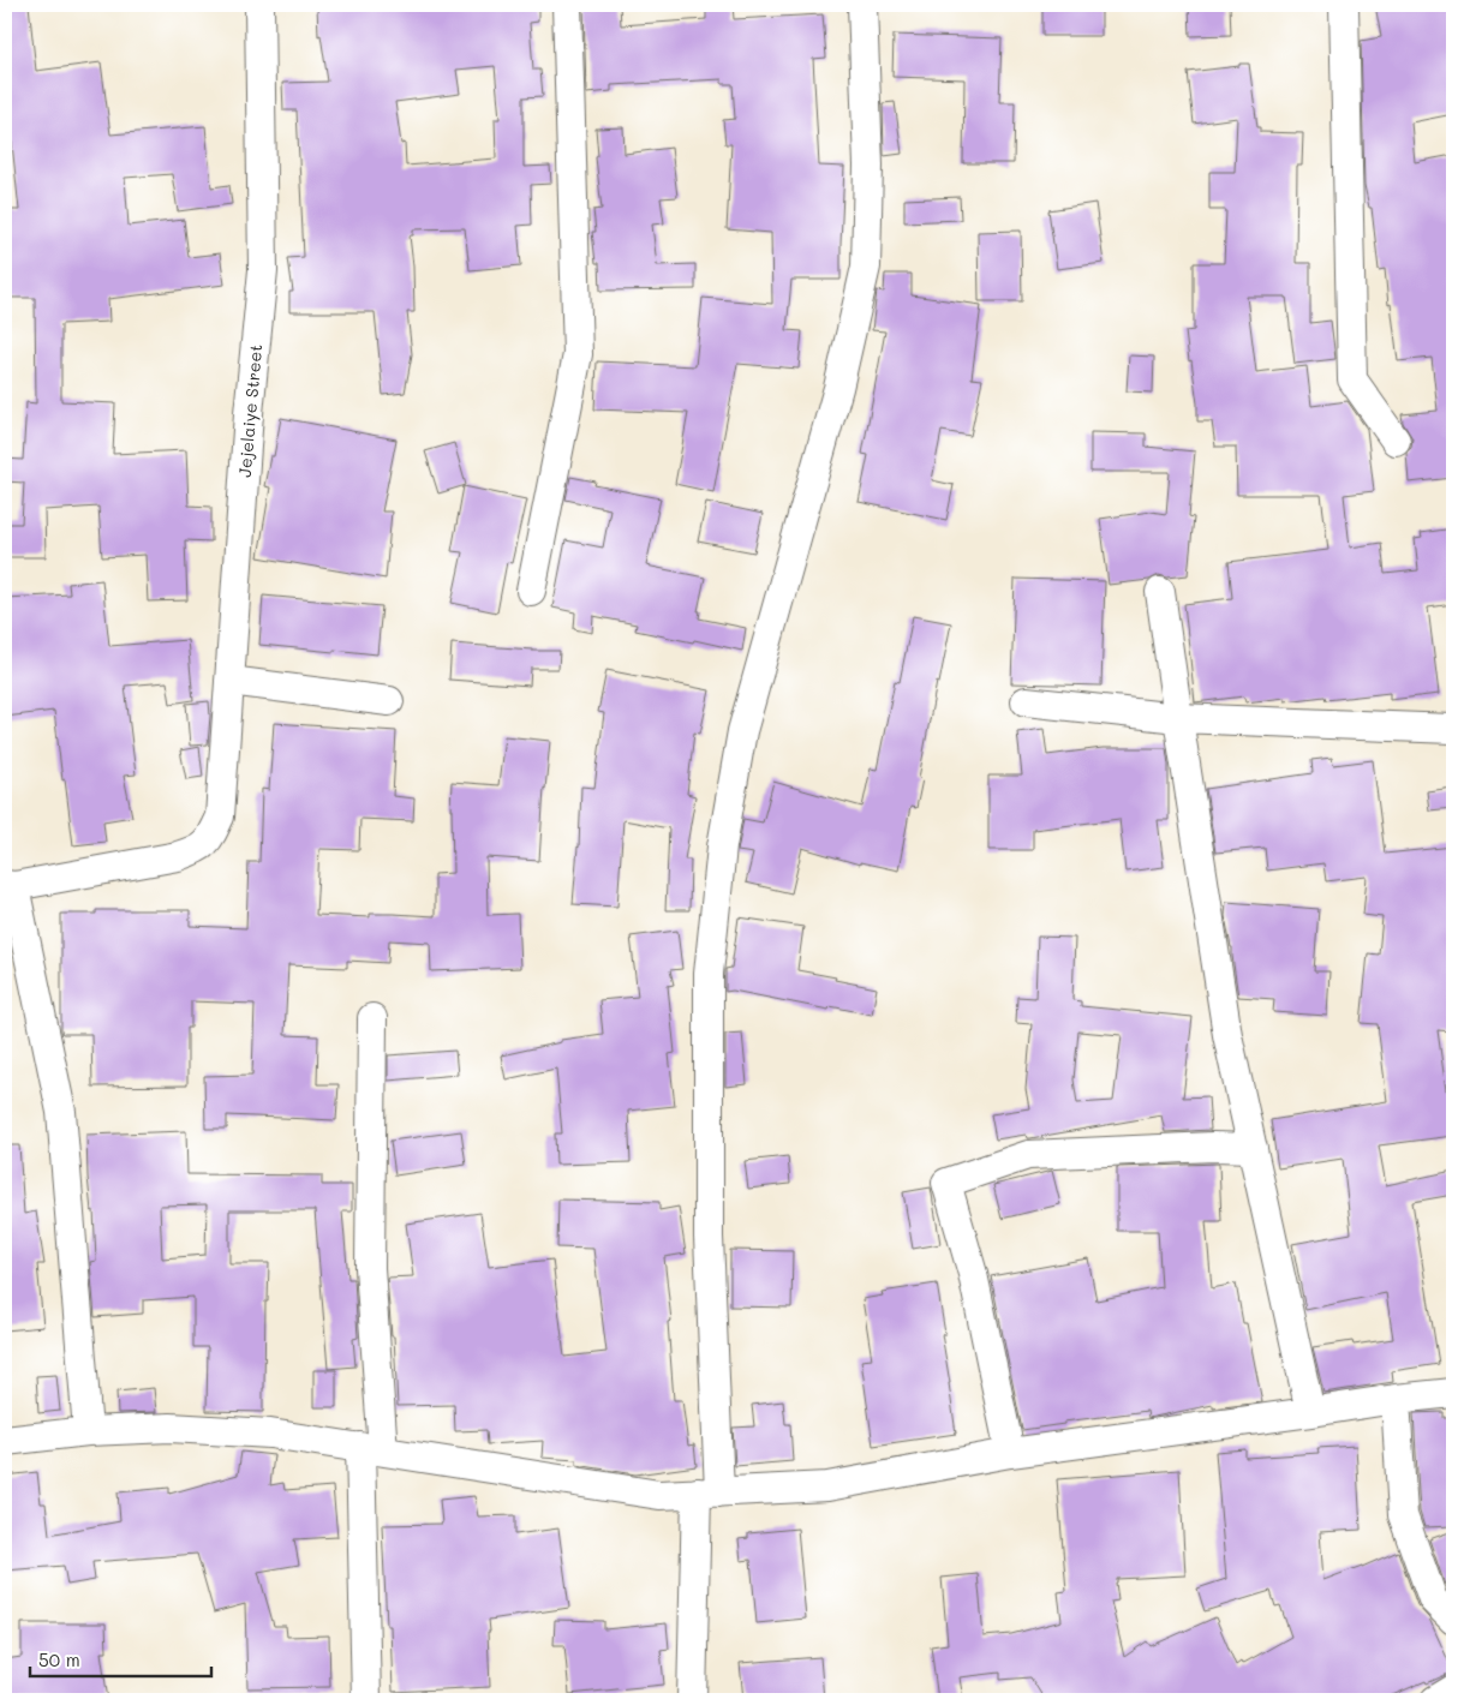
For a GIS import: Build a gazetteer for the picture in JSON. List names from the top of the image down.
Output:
{
  "streets": {
    "street": ["Jejelaiye Street"]
  },
  "scale_bar": "50 m"
}
